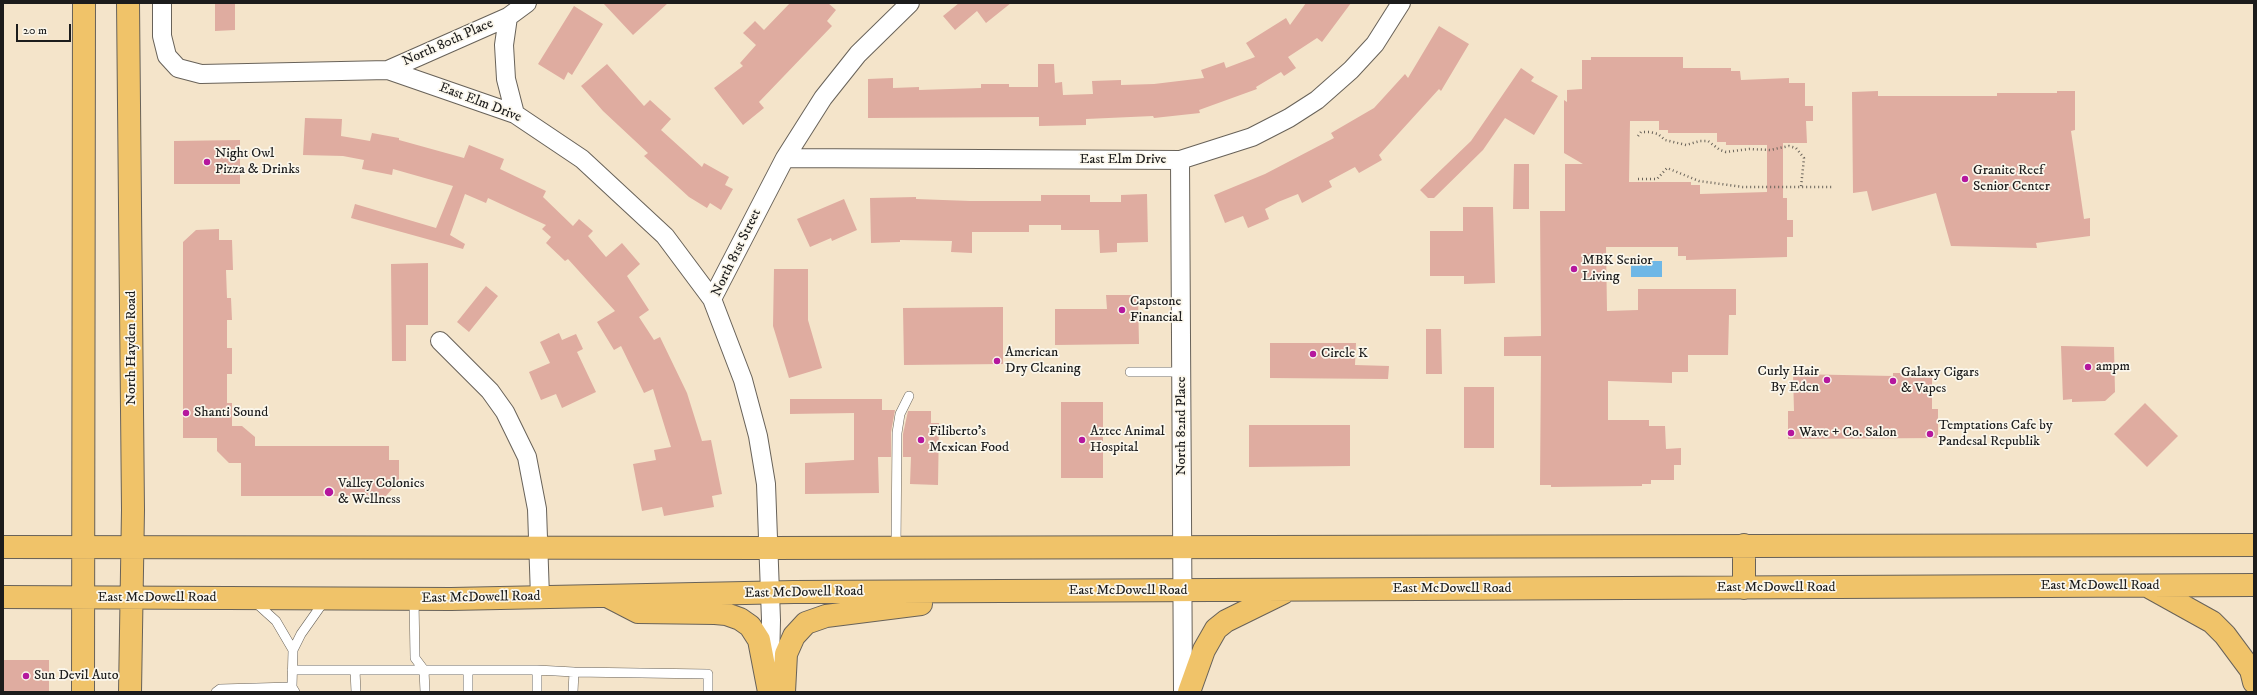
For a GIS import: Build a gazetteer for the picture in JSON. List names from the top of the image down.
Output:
{
  "streets": {
    "main road": ["North Hayden Road", "East McDowell Road"],
    "street": [
      "North 80th Place",
      "East Elm Drive",
      "North 81st Street",
      "North 82nd Place"
    ]
  },
  "crossings": [
    ["North 80th Place", "East Elm Drive"],
    ["East Elm Drive", "North 81st Street"],
    ["East Elm Drive", "North 82nd Place"],
    ["North 81st Street", "East McDowell Road"],
    ["North Hayden Road", "East McDowell Road"],
    ["North 82nd Place", "East McDowell Road"]
  ],
  "places": [
    "Night Owl Pizza & Drinks",
    "Granite Reef Senior Center",
    "MBK Senior Living",
    "Capstone Financial",
    "Circle K",
    "American Dry Cleaning",
    "ampm",
    "Curly Hair By Eden",
    "Galaxy Cigars & Vapes",
    "Shanti Sound",
    "Wave + Co. Salon",
    "Temptations Cafe by Pandesal Republik",
    "Filiberto's Mexican Food",
    "Aztec Animal Hospital",
    "Valley Colonics & Wellness",
    "Sun Devil Auto"
  ],
  "scale_bar": "20 m"
}
